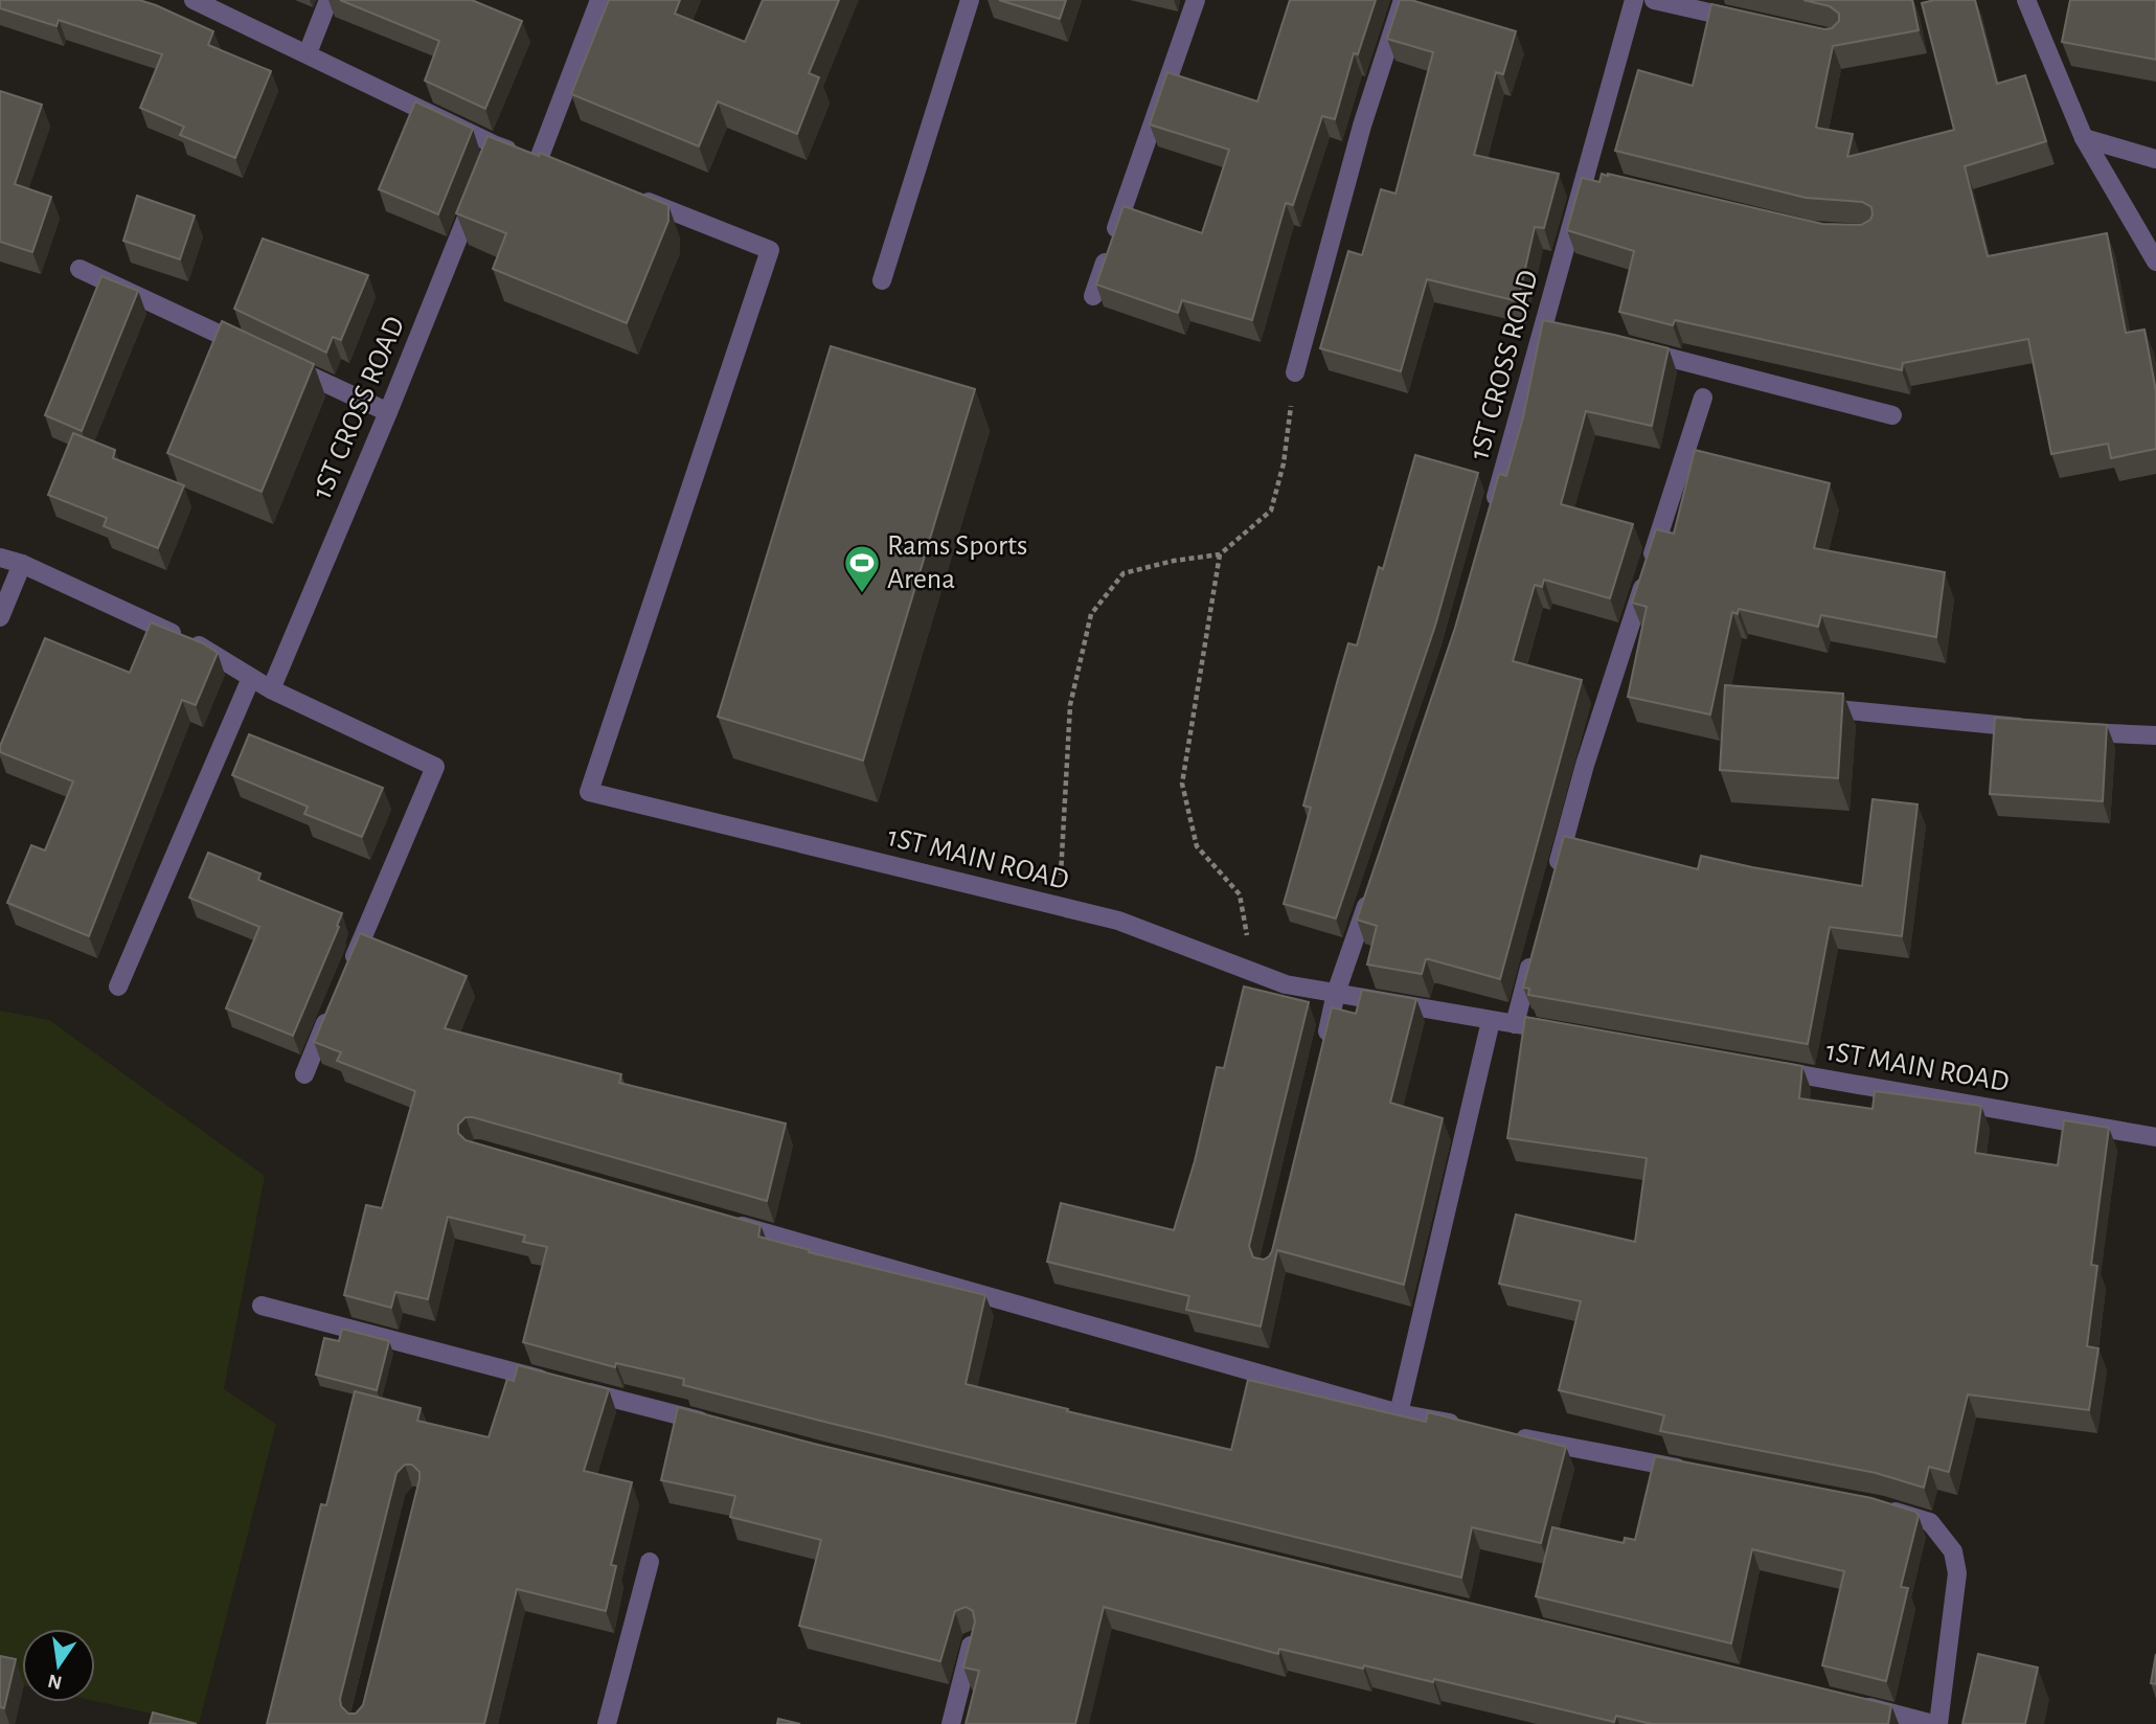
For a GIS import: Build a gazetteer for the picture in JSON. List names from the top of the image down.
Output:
{
  "streets": {
    "street": ["1ST CROSS ROAD", "1ST MAIN ROAD"]
  },
  "places": {
    "sports": ["Rams Sports Arena"]
  },
  "north": "bottom"
}
